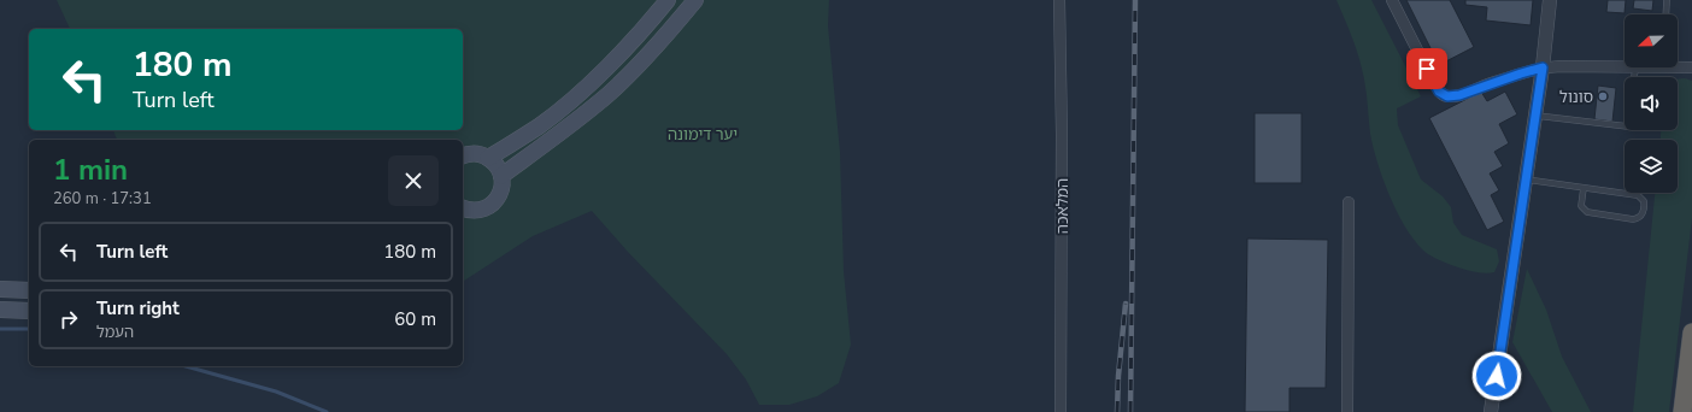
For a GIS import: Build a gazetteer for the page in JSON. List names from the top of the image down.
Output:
{
  "streets": {
    "street": ["המלאכה"]
  },
  "parks": ["יער דימונה"],
  "places": ["סונול"],
  "north": "left",
  "page": {
    "turn": ["180 m", "Turn left"],
    "heading": ["1 min", "260 m · 17:31"],
    "list": [
      {
        "name": "Turn left",
        "value": "180 m"
      },
      {
        "name": "Turn right",
        "note": "העמל",
        "value": "60 m"
      }
    ]
  }
}
